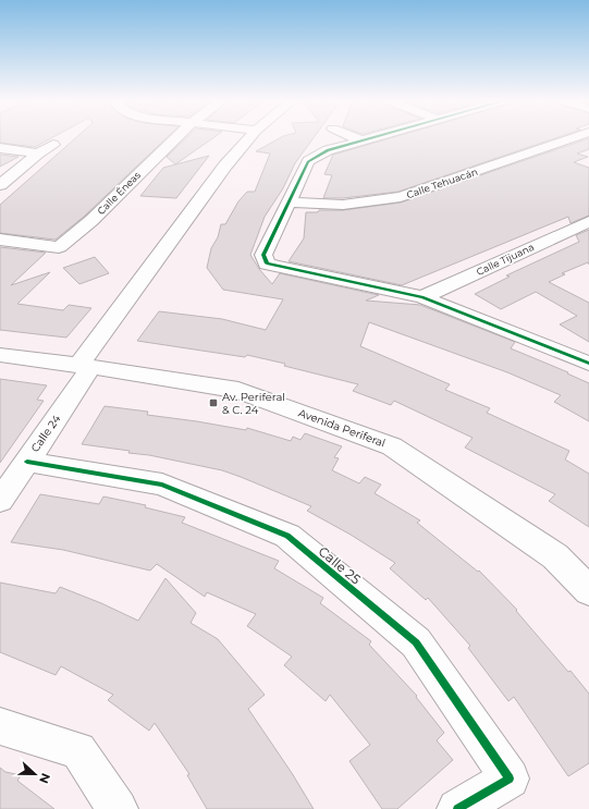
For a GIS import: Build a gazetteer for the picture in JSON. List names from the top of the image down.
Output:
{
  "streets": {
    "street": [
      "Calle Tehuacán",
      "Calle Éneas",
      "Calle Tijuana",
      "Avenida Periferal",
      "Calle 24",
      "Calle 25"
    ]
  },
  "crossings": [
    ["Avenida Periferal", "Calle 24"],
    ["Calle 24", "Calle 25"]
  ],
  "places": {
    "transit": ["Av. Periferal & C. 24"]
  },
  "north": "right"
}
